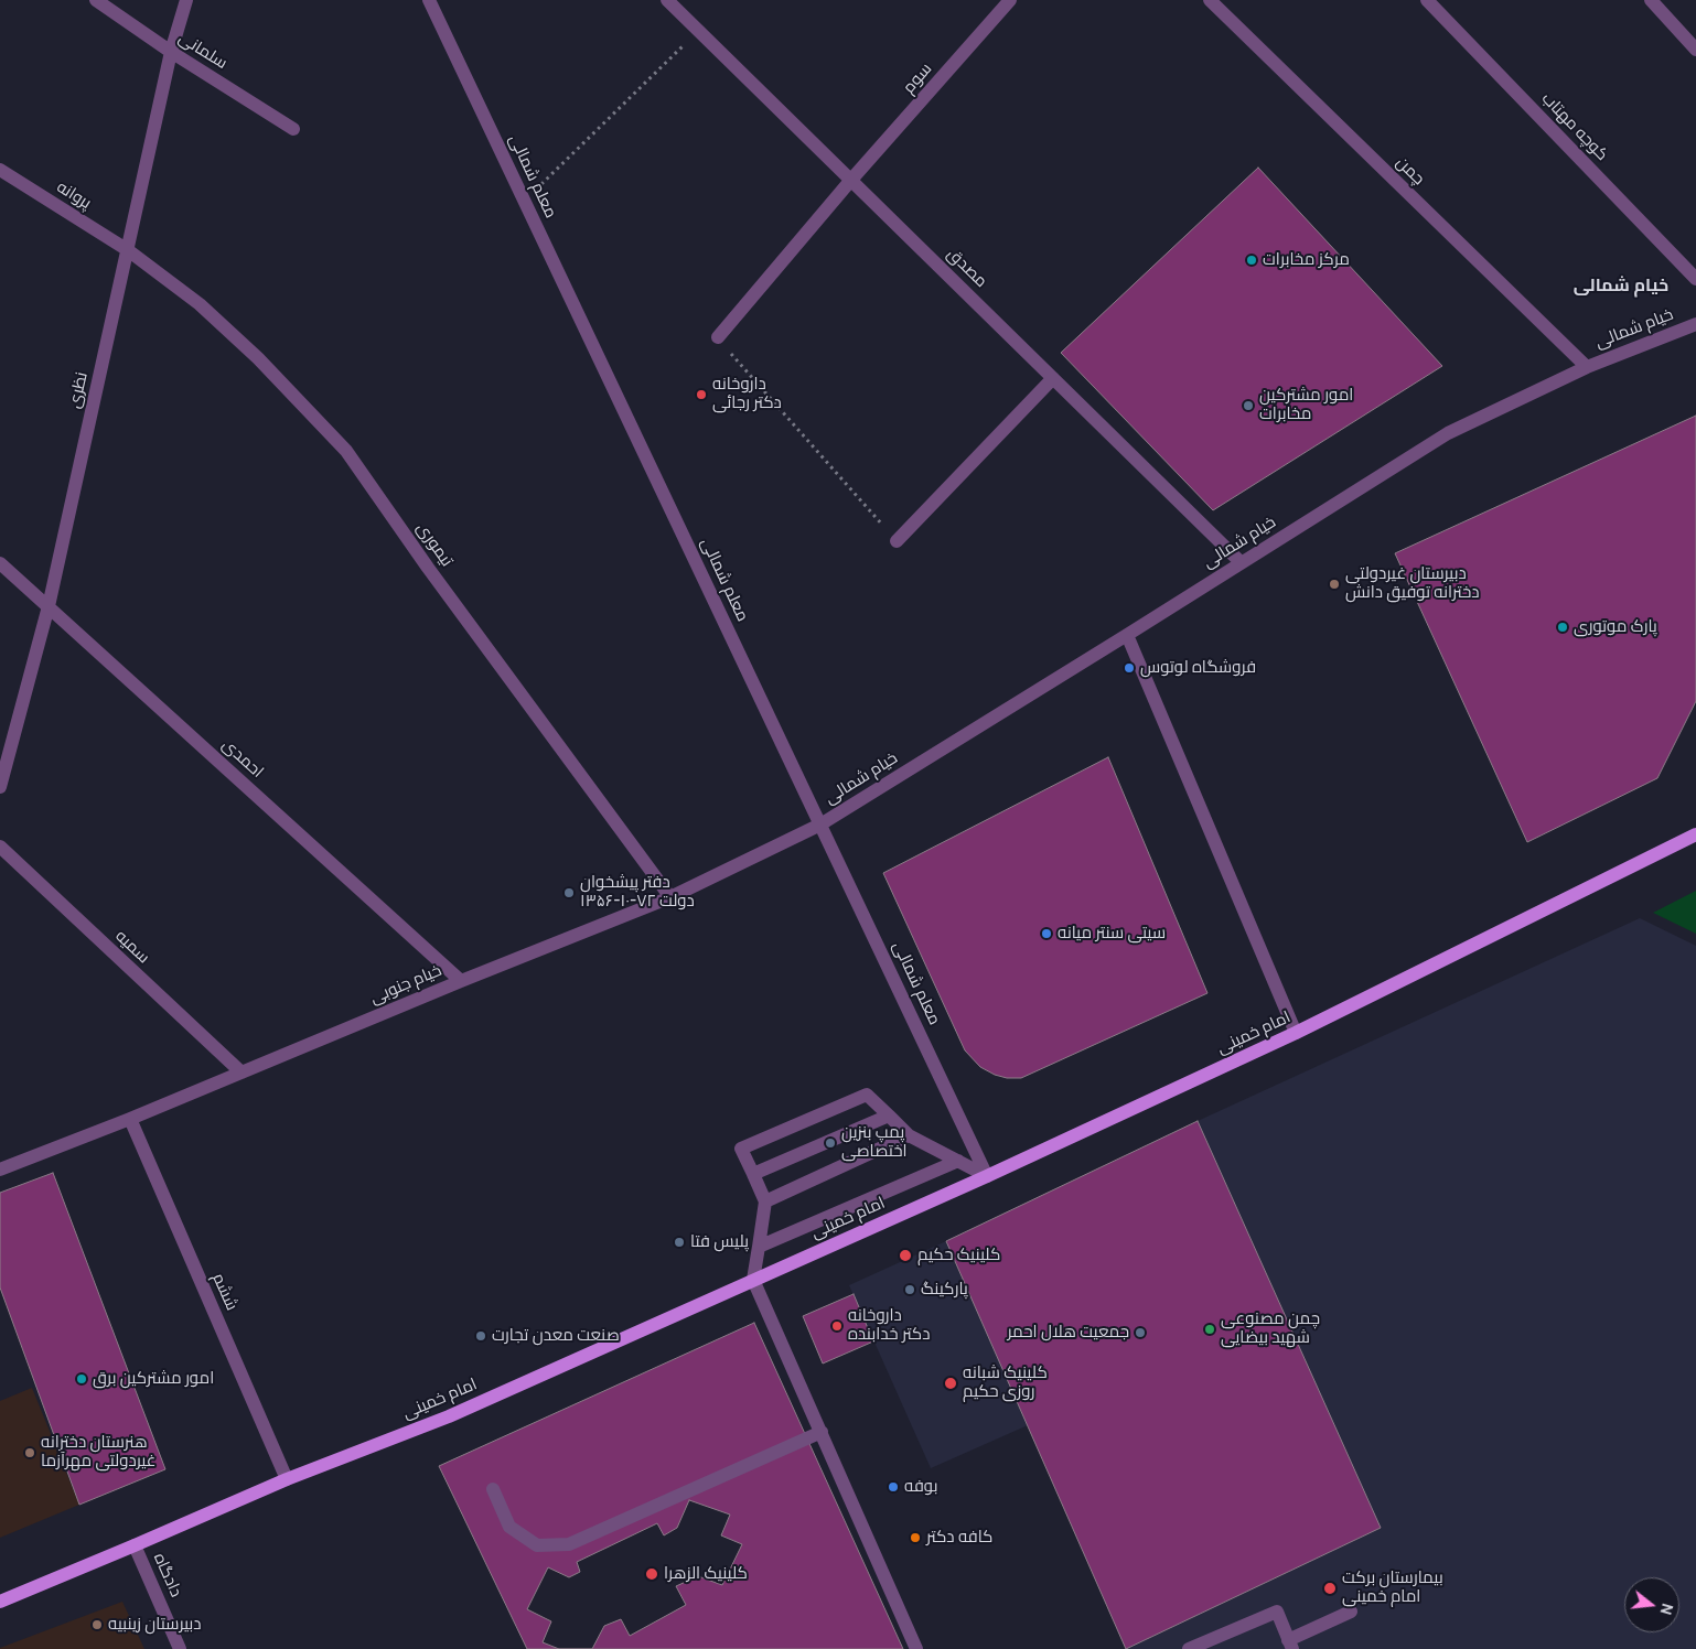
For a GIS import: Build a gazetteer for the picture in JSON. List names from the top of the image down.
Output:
{
  "streets": {
    "main road": ["امام خمینی"],
    "street": [
      "سلمانی",
      "سوم",
      "کوچه مهتاب",
      "چمن",
      "معلم شمالی",
      "پروانه",
      "مصدق",
      "خیام شمالی",
      "نظری",
      "تیموری",
      "احمدی",
      "سميه",
      "خیام جنوبی",
      "ششم",
      "دادگاه"
    ]
  },
  "crossings": [
    ["سلمانی", "نظری"],
    ["سوم", "مصدق"],
    ["چمن", "خیام شمالی"],
    ["معلم شمالی", "خیام شمالی"],
    ["معلم شمالی", "خیام جنوبی"],
    ["معلم شمالی", "امام خمینی"],
    ["پروانه", "نظری"],
    ["پروانه", "تیموری"],
    ["مصدق", "خیام شمالی"],
    ["خیام شمالی", "خیام جنوبی"],
    ["نظری", "تیموری"],
    ["نظری", "احمدی"],
    ["تیموری", "خیام جنوبی"],
    ["احمدی", "خیام جنوبی"],
    ["سميه", "خیام جنوبی"],
    ["خیام جنوبی", "ششم"],
    ["امام خمینی", "ششم"],
    ["امام خمینی", "دادگاه"]
  ],
  "districts": ["خیام شمالی"],
  "places": [
    "مرکز مخابرات",
    "داروخانه دکتر رجائی",
    "امور مشترکین مخابرات",
    "دبیرستان غیردولتی دخترانه توفیق دانش",
    "پارک موتوری",
    "فروشگاه لوتوس",
    "دفتر پیشخوان دولت ۷۲-۱۰-۱۳۵۶",
    "سیتی سنتر میانه",
    "پمپ بنزین اختصاصی",
    "پلیس فتا",
    "کلینیک حکیم",
    "پارکینگ",
    "داروخانه دکتر خدابنده",
    "چمن مصنوعی شهید بیضایی",
    "جمعیت هلال احمر",
    "صنعت معدن تجارت",
    "امور مشترکین برق",
    "کلینیک شبانه روزی حکیم",
    "هنرستان دخترانه غیردولتی مهرآزما",
    "بوفه",
    "کافه دکتر",
    "کلینیک الزهرا",
    "بیمارستان برکت امام خمینی",
    "دبیرستان زینبیه"
  ],
  "north": "right"
}
